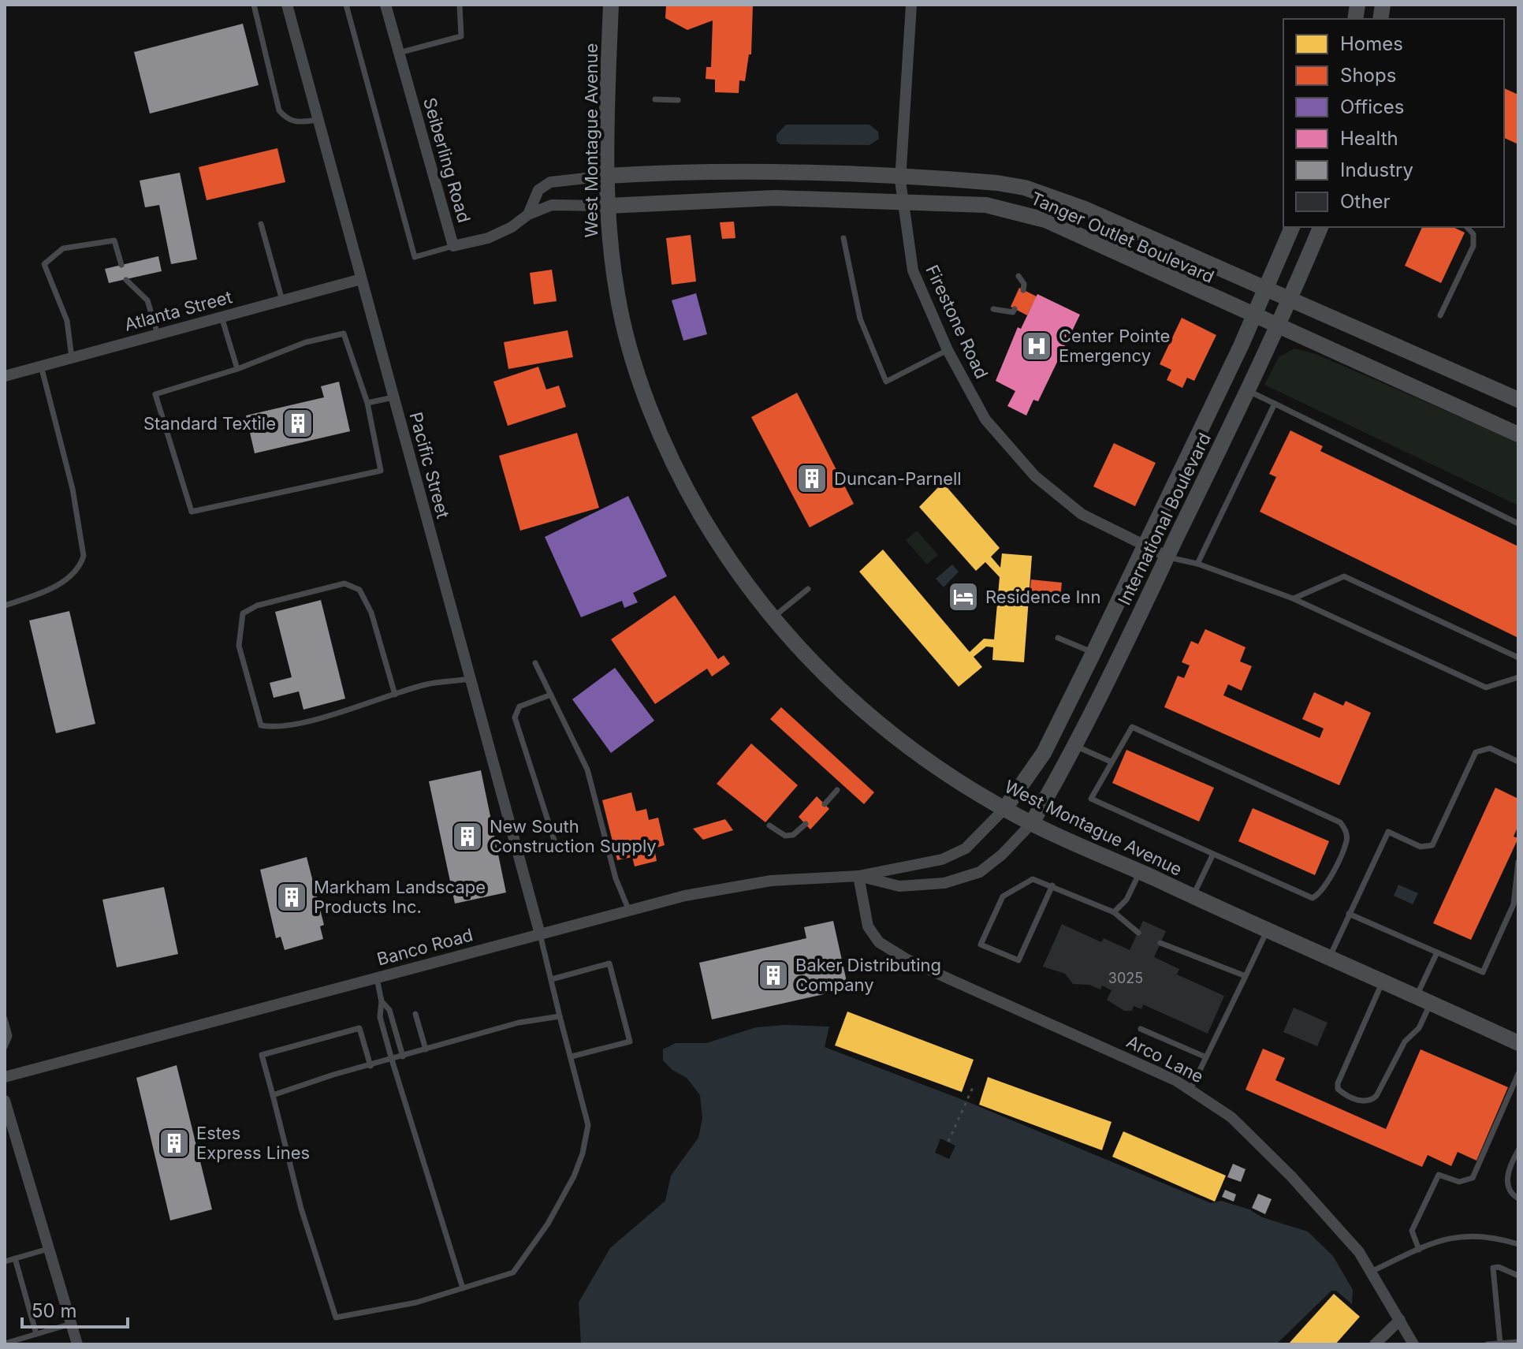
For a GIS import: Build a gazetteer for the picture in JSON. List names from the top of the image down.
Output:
{
  "streets": {
    "main road": ["West Montague Avenue", "Tanger Outlet Boulevard", "International Boulevard"],
    "street": [
      "Seiberling Road",
      "Atlanta Street",
      "Firestone Road",
      "Pacific Street",
      "Banco Road",
      "Arco Lane"
    ]
  },
  "crossings": [
    ["West Montague Avenue", "Seiberling Road"],
    ["West Montague Avenue", "Tanger Outlet Boulevard"],
    ["West Montague Avenue", "International Boulevard"],
    ["West Montague Avenue", "Banco Road"],
    ["Seiberling Road", "Tanger Outlet Boulevard"],
    ["Tanger Outlet Boulevard", "Firestone Road"],
    ["Tanger Outlet Boulevard", "International Boulevard"],
    ["Atlanta Street", "Pacific Street"],
    ["Firestone Road", "International Boulevard"],
    ["Pacific Street", "Banco Road"],
    ["International Boulevard", "Banco Road"],
    ["Banco Road", "Arco Lane"]
  ],
  "places": {
    "hospital": ["Center Pointe Emergency"],
    "building": [
      "Standard Textile",
      "Duncan-Parnell",
      "New South Construction Supply",
      "Markham Landscape Products Inc.",
      "Baker Distributing Company",
      "Estes Express Lines"
    ],
    "hotel": ["Residence Inn"]
  },
  "house_numbers": ["3025"],
  "legend": [
    "Homes",
    "Shops",
    "Offices",
    "Health",
    "Industry",
    "Other"
  ],
  "scale_bar": "50 m"
}
